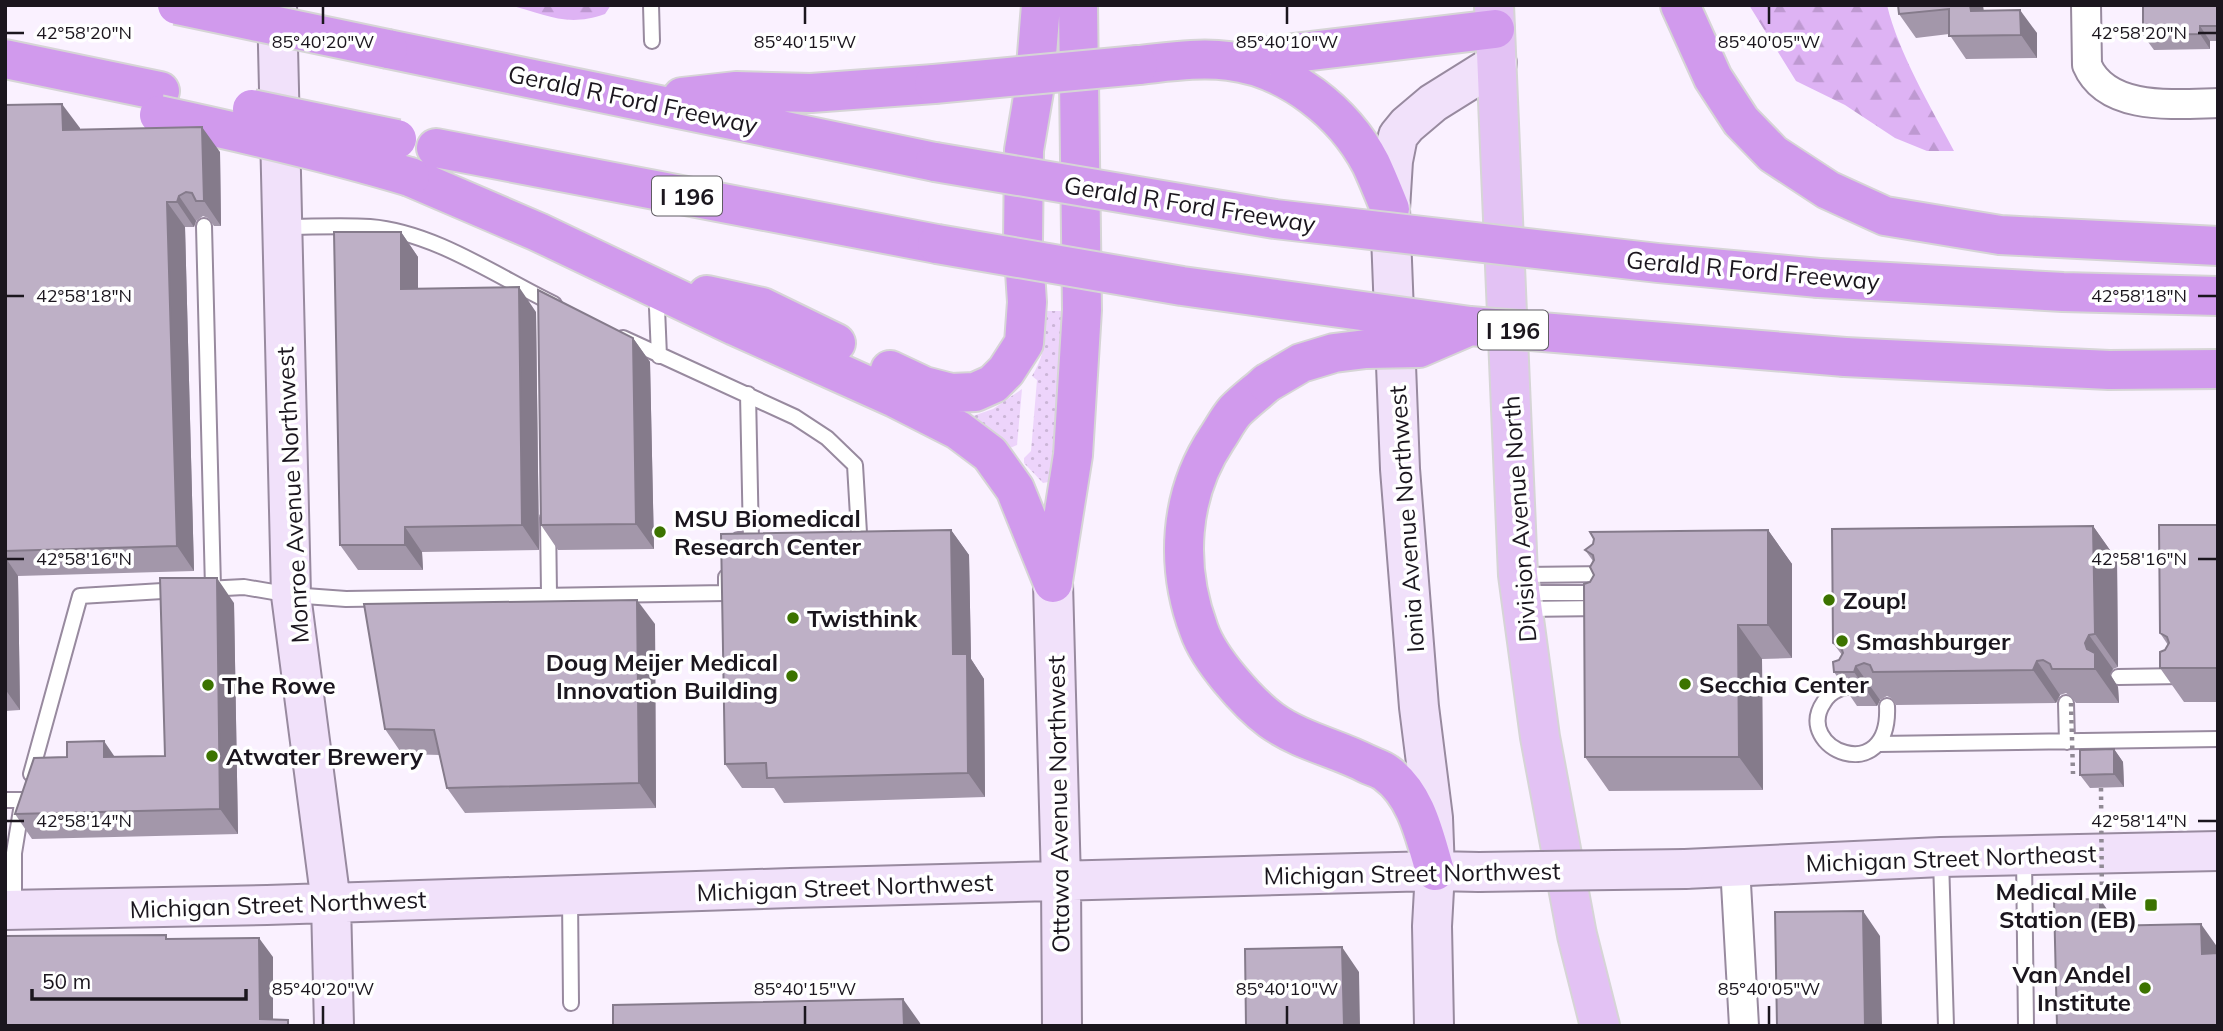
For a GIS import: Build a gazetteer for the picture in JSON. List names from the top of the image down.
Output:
{
  "streets": {
    "highway": ["Gerald R Ford Freeway", "I 196"],
    "main road": [
      "Monroe Avenue Northwest",
      "Ionia Avenue Northwest",
      "Division Avenue North",
      "Ottawa Avenue Northwest",
      "Michigan Street Northeast",
      "Michigan Street Northwest"
    ]
  },
  "crossings": [
    ["Monroe Avenue Northwest", "Michigan Street Northwest"],
    ["Ionia Avenue Northwest", "Division Avenue North"],
    ["Ionia Avenue Northwest", "Michigan Street Northwest"],
    ["Ottawa Avenue Northwest", "Michigan Street Northwest"],
    ["Michigan Street Northeast", "Michigan Street Northwest"]
  ],
  "places": {
    "other": [
      "MSU Biomedical Research Center",
      "Zoup!",
      "Twisthink",
      "Smashburger",
      "Doug Meijer Medical Innovation Building",
      "Secchia Center",
      "The Rowe",
      "Atwater Brewery",
      "Van Andel Institute"
    ],
    "transit": ["Medical Mile Station (EB)"]
  },
  "scale_bar": "50 m",
  "coordinates": [
    "42°58'20\"N",
    "85°40'20\"W",
    "85°40'15\"W",
    "85°40'10\"W",
    "85°40'05\"W",
    "42°58'18\"N",
    "42°58'16\"N",
    "42°58'14\"N"
  ]
}
